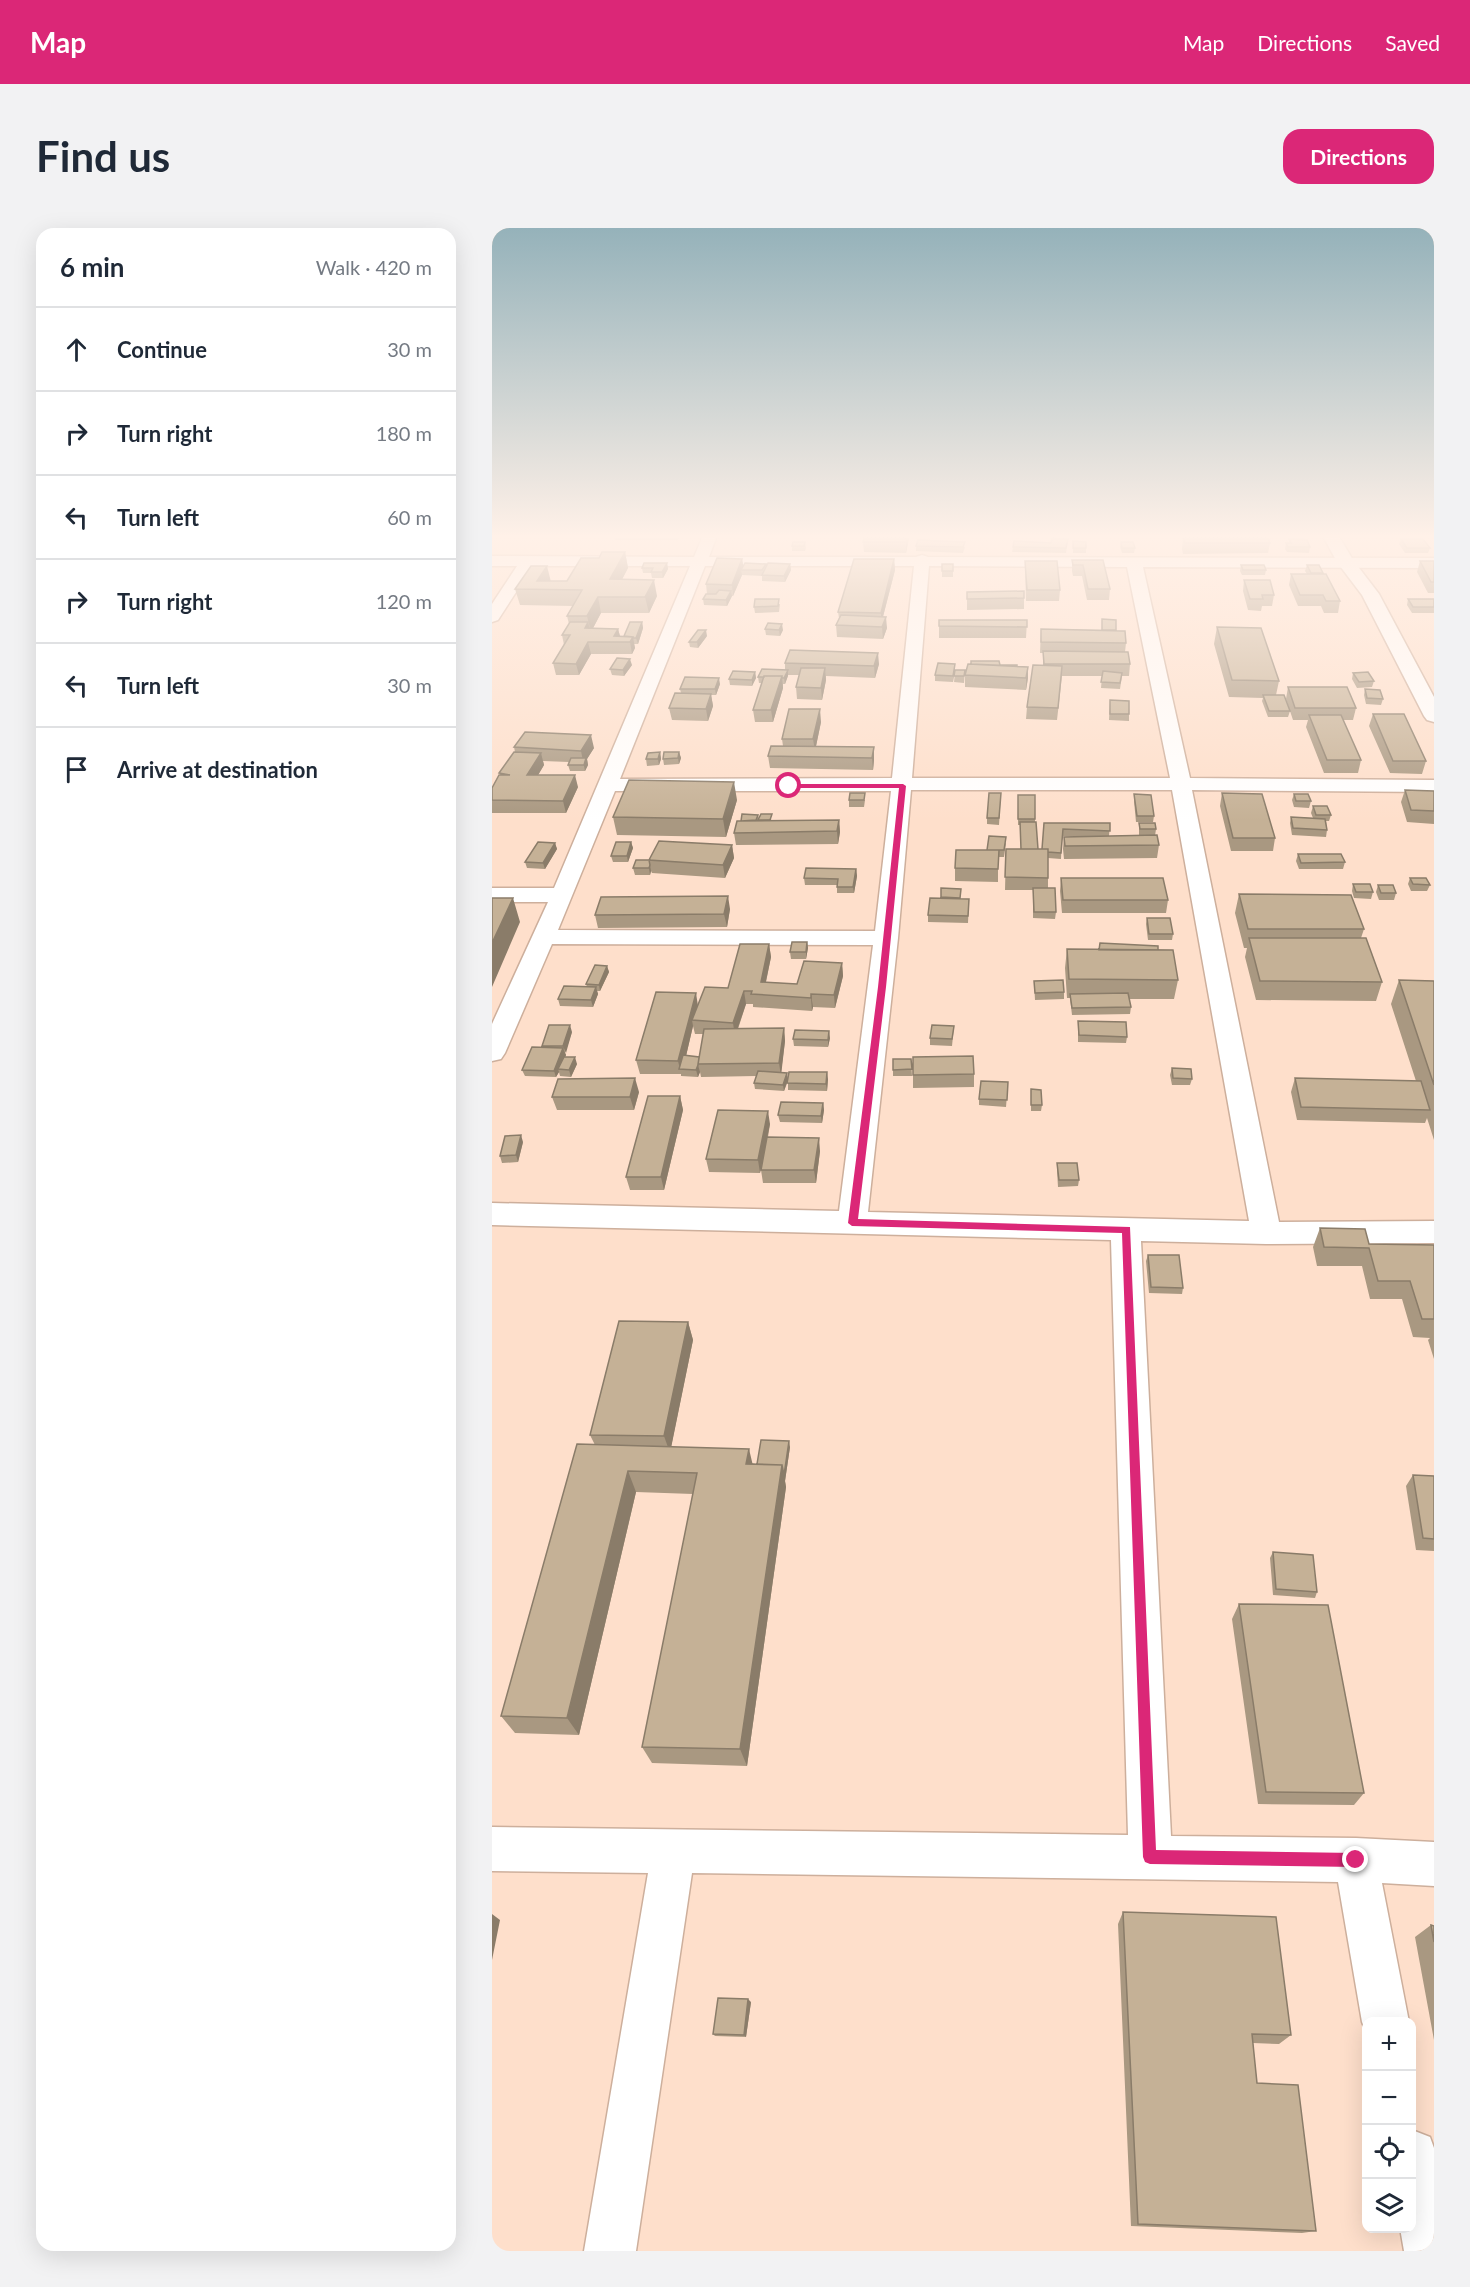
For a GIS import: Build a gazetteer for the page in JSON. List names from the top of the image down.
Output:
{
  "page": {
    "header": "Map",
    "nav": ["Map", "Directions", "Saved"],
    "buttons": "Directions",
    "title": "Find us",
    "heading": ["6 min", "Walk · 420 m"],
    "list": [
      ["Continue", "30 m"],
      ["Turn right", "180 m"],
      ["Turn left", "60 m"],
      ["Turn right", "120 m"],
      ["Turn left", "30 m"],
      "Arrive at destination"
    ],
    "map_buttons": ["+", "−"]
  }
}
